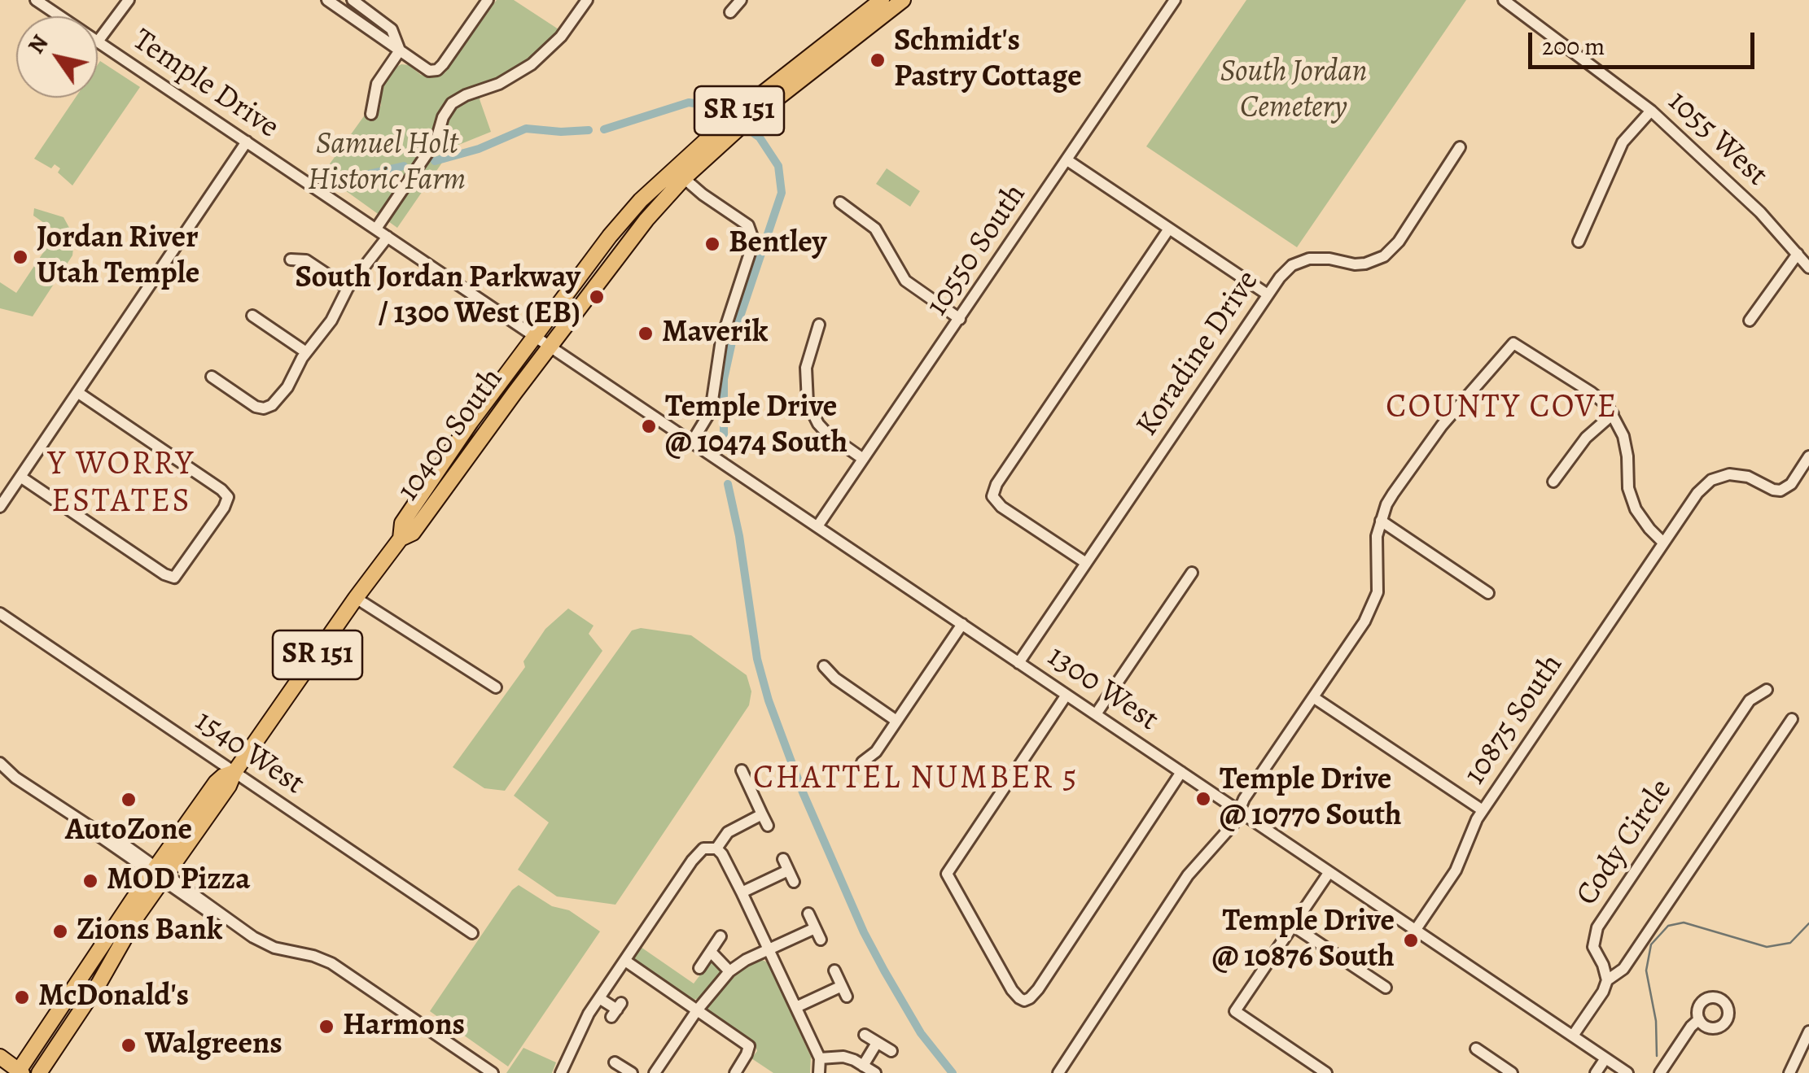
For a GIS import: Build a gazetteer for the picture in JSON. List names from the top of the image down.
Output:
{
  "streets": {
    "main road": ["SR 151", "10400 South"],
    "street": [
      "Temple Drive",
      "1055 West",
      "10550 South",
      "Koradine Drive",
      "1300 West",
      "10875 South",
      "1540 West",
      "Cody Circle"
    ]
  },
  "crossings": [
    ["Temple Drive", "10400 South"],
    ["Temple Drive", "1300 West"],
    ["SR 151", "10400 South"],
    ["SR 151", "1540 West"],
    ["10550 South", "1300 West"],
    ["Koradine Drive", "1300 West"],
    ["10400 South", "1300 West"],
    ["1300 West", "10875 South"]
  ],
  "districts": ["COUNTY COVE", "Y WORRY ESTATES", "CHATTEL NUMBER 5"],
  "parks": ["South Jordan Cemetery", "Samuel Holt Historic Farm"],
  "places": [
    "Schmidt's Pastry Cottage",
    "Bentley",
    "Jordan River Utah Temple",
    "South Jordan Parkway / 1300 West (EB)",
    "Maverik",
    "Temple Drive @ 10474 South",
    "Temple Drive @ 10770 South",
    "AutoZone",
    "MOD Pizza",
    "Zions Bank",
    "Temple Drive @ 10876 South",
    "McDonald's",
    "Harmons",
    "Walgreens"
  ],
  "scale_bar": "200 m",
  "north": "top left"
}
